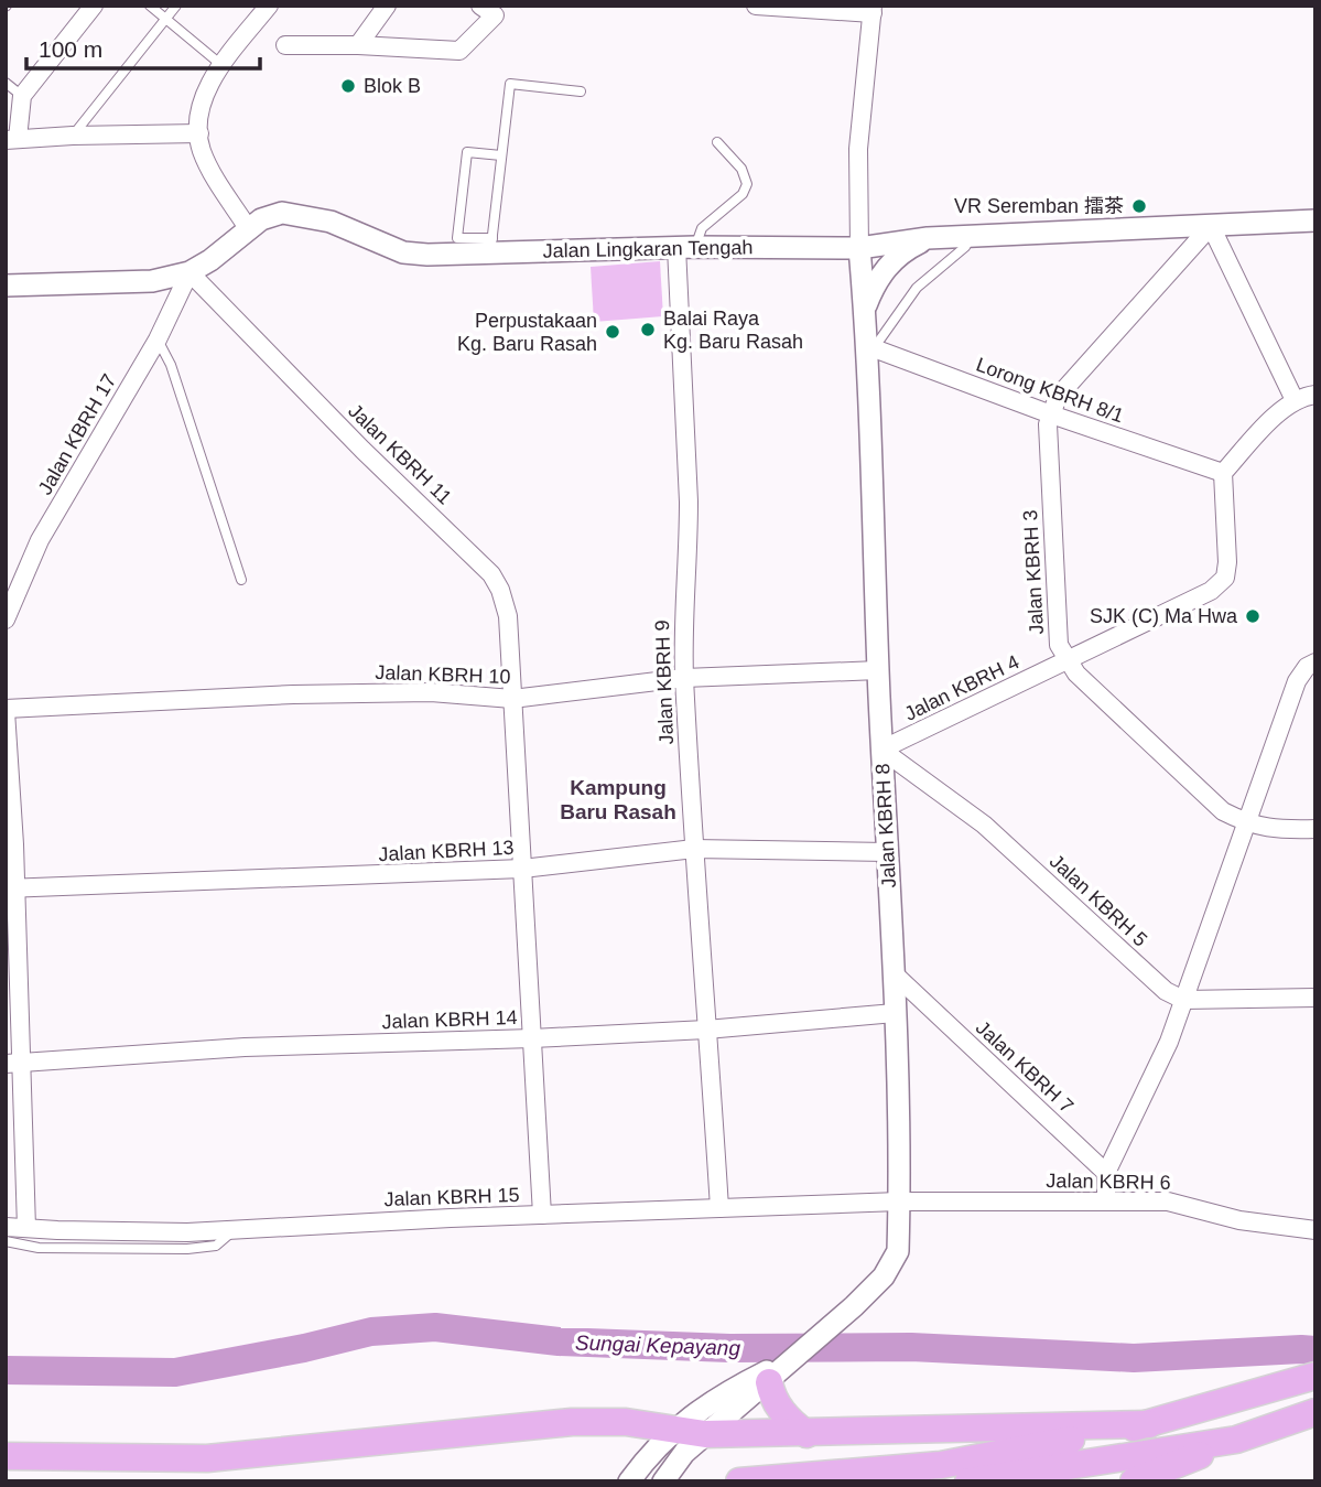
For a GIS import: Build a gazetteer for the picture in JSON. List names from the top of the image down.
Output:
{
  "streets": {
    "street": [
      "Jalan Lingkaran Tengah",
      "Lorong KBRH 8/1",
      "Jalan KBRH 17",
      "Jalan KBRH 11",
      "Jalan KBRH 3",
      "Jalan KBRH 10",
      "Jalan KBRH 9",
      "Jalan KBRH 4",
      "Jalan KBRH 8",
      "Jalan KBRH 13",
      "Jalan KBRH 5",
      "Jalan KBRH 14",
      "Jalan KBRH 7",
      "Jalan KBRH 6",
      "Jalan KBRH 15"
    ]
  },
  "crossings": [
    ["Jalan Lingkaran Tengah", "Jalan KBRH 17"],
    ["Jalan Lingkaran Tengah", "Jalan KBRH 11"],
    ["Jalan Lingkaran Tengah", "Jalan KBRH 3"],
    ["Jalan Lingkaran Tengah", "Jalan KBRH 9"],
    ["Jalan Lingkaran Tengah", "Jalan KBRH 8"],
    ["Lorong KBRH 8/1", "Jalan KBRH 3"],
    ["Lorong KBRH 8/1", "Jalan KBRH 4"],
    ["Lorong KBRH 8/1", "Jalan KBRH 8"],
    ["Jalan KBRH 17", "Jalan KBRH 11"],
    ["Jalan KBRH 11", "Jalan KBRH 10"],
    ["Jalan KBRH 11", "Jalan KBRH 13"],
    ["Jalan KBRH 11", "Jalan KBRH 14"],
    ["Jalan KBRH 11", "Jalan KBRH 15"],
    ["Jalan KBRH 3", "Jalan KBRH 4"],
    ["Jalan KBRH 10", "Jalan KBRH 9"],
    ["Jalan KBRH 10", "Jalan KBRH 8"],
    ["Jalan KBRH 9", "Jalan KBRH 13"],
    ["Jalan KBRH 9", "Jalan KBRH 14"],
    ["Jalan KBRH 9", "Jalan KBRH 15"],
    ["Jalan KBRH 4", "Jalan KBRH 8"],
    ["Jalan KBRH 4", "Jalan KBRH 5"],
    ["Jalan KBRH 8", "Jalan KBRH 13"],
    ["Jalan KBRH 8", "Jalan KBRH 5"],
    ["Jalan KBRH 8", "Jalan KBRH 14"],
    ["Jalan KBRH 8", "Jalan KBRH 7"],
    ["Jalan KBRH 8", "Jalan KBRH 6"],
    ["Jalan KBRH 8", "Jalan KBRH 15"],
    ["Jalan KBRH 6", "Jalan KBRH 15"]
  ],
  "districts": ["Kampung Baru Rasah"],
  "water": ["Sungai Kepayang"],
  "places": [
    "Blok B",
    "VR Seremban 擂茶",
    "Balai Raya Kg. Baru Rasah",
    "Perpustakaan Kg. Baru Rasah",
    "SJK (C) Ma Hwa"
  ],
  "scale_bar": "100 m"
}
